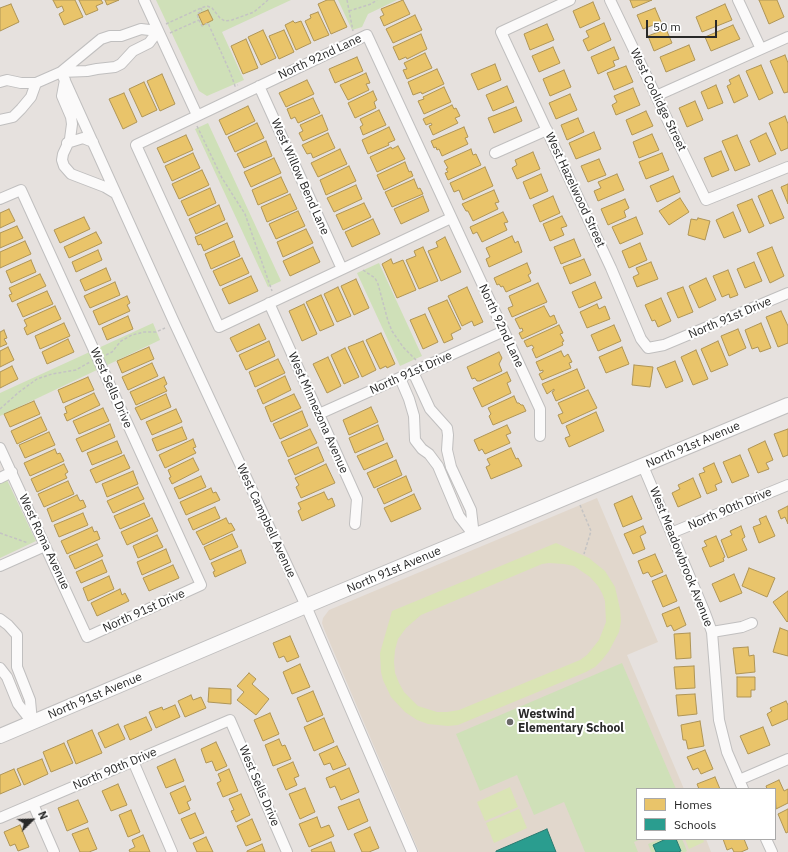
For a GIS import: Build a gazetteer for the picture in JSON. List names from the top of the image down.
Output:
{
  "streets": {
    "main road": ["North 91st Avenue"],
    "street": [
      "North 92nd Lane",
      "West Coolidge Street",
      "West Willow Bend Lane",
      "West Hazelwood Street",
      "North 91st Drive",
      "West Sells Drive",
      "West Minnezona Avenue",
      "North 90th Drive",
      "West Campbell Avenue",
      "West Roma Avenue",
      "West Meadowbrook Avenue"
    ]
  },
  "crossings": [
    ["North 92nd Lane", "West Willow Bend Lane"],
    ["North 92nd Lane", "North 91st Drive"],
    ["North 92nd Lane", "West Minnezona Avenue"],
    ["West Hazelwood Street", "North 91st Drive"],
    ["North 91st Drive", "West Sells Drive"],
    ["North 91st Drive", "West Minnezona Avenue"],
    ["North 91st Drive", "West Roma Avenue"],
    ["West Sells Drive", "North 90th Drive"],
    ["North 91st Avenue", "West Campbell Avenue"],
    ["North 91st Avenue", "West Meadowbrook Avenue"],
    ["North 90th Drive", "West Meadowbrook Avenue"]
  ],
  "places": ["Westwind Elementary School"],
  "legend": ["Homes", "Schools"],
  "scale_bar": "50 m",
  "north": "top right"
}
